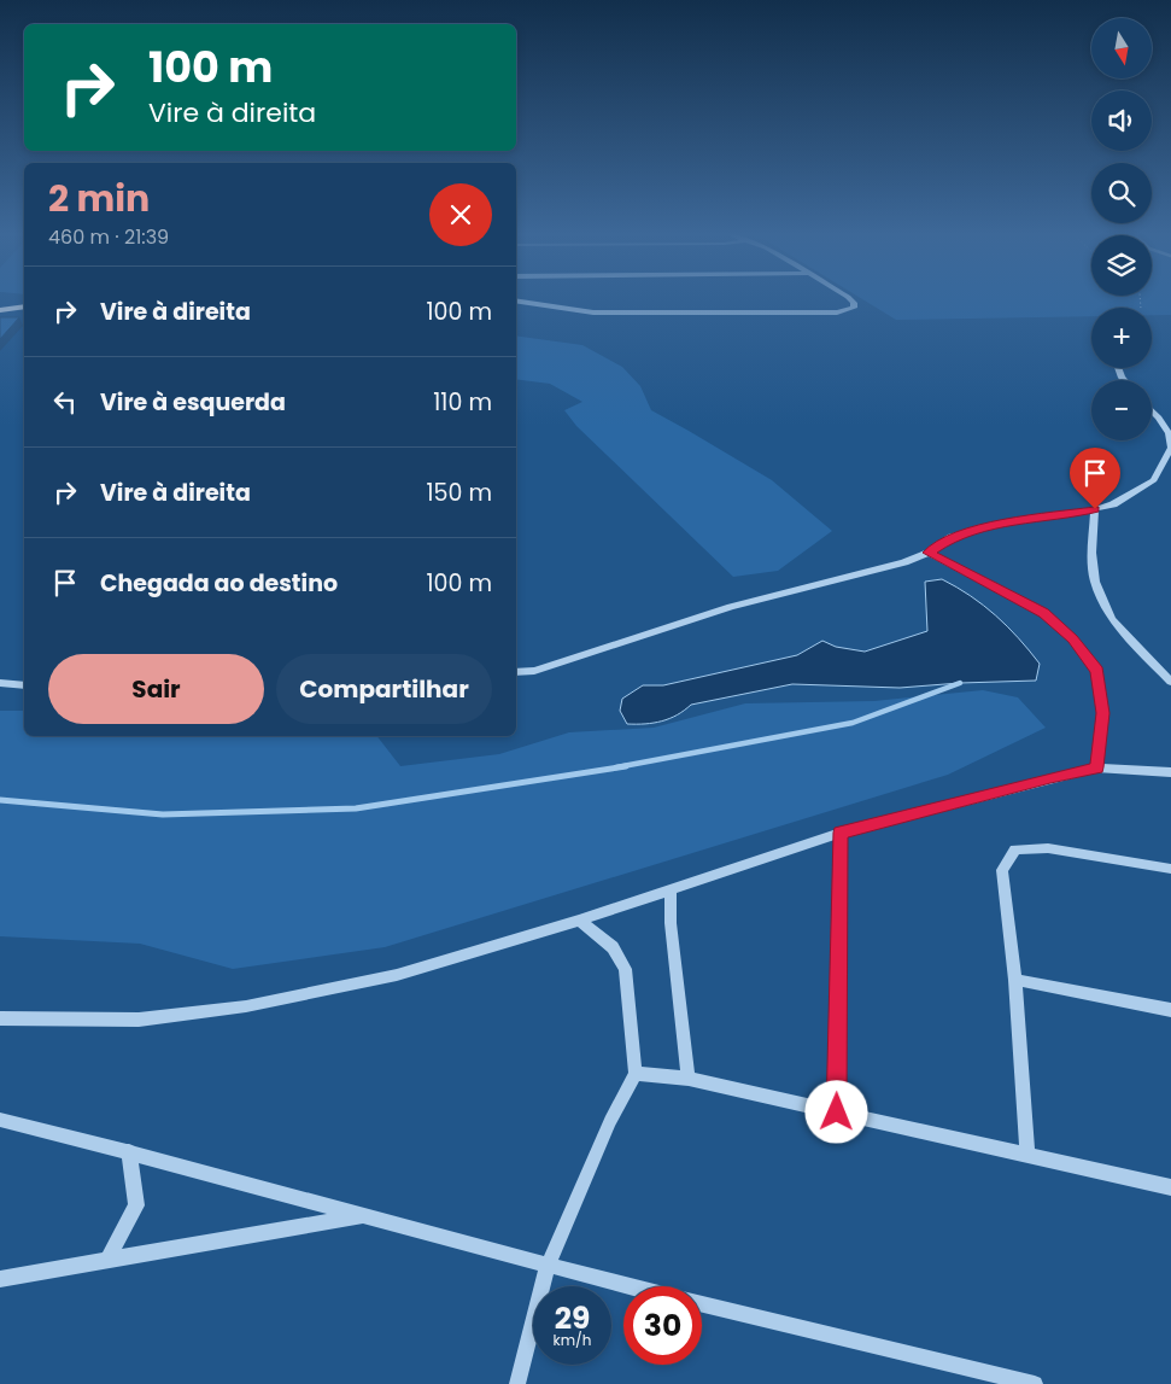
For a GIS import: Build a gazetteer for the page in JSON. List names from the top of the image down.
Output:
{
  "north": "bottom",
  "page": {
    "map_buttons": ["+", "−"],
    "turn": ["100 m", "Vire à direita"],
    "heading": ["2 min", "460 m · 21:39"],
    "list": [
      {
        "name": "Vire à direita",
        "value": "100 m"
      },
      {
        "name": "Vire à esquerda",
        "value": "110 m"
      },
      {
        "name": "Vire à direita",
        "value": "150 m"
      },
      {
        "name": "Chegada ao destino",
        "value": "100 m"
      }
    ],
    "buttons": ["Sair", "Compartilhar"],
    "speed": "29 km/h",
    "limit": "30"
  }
}
